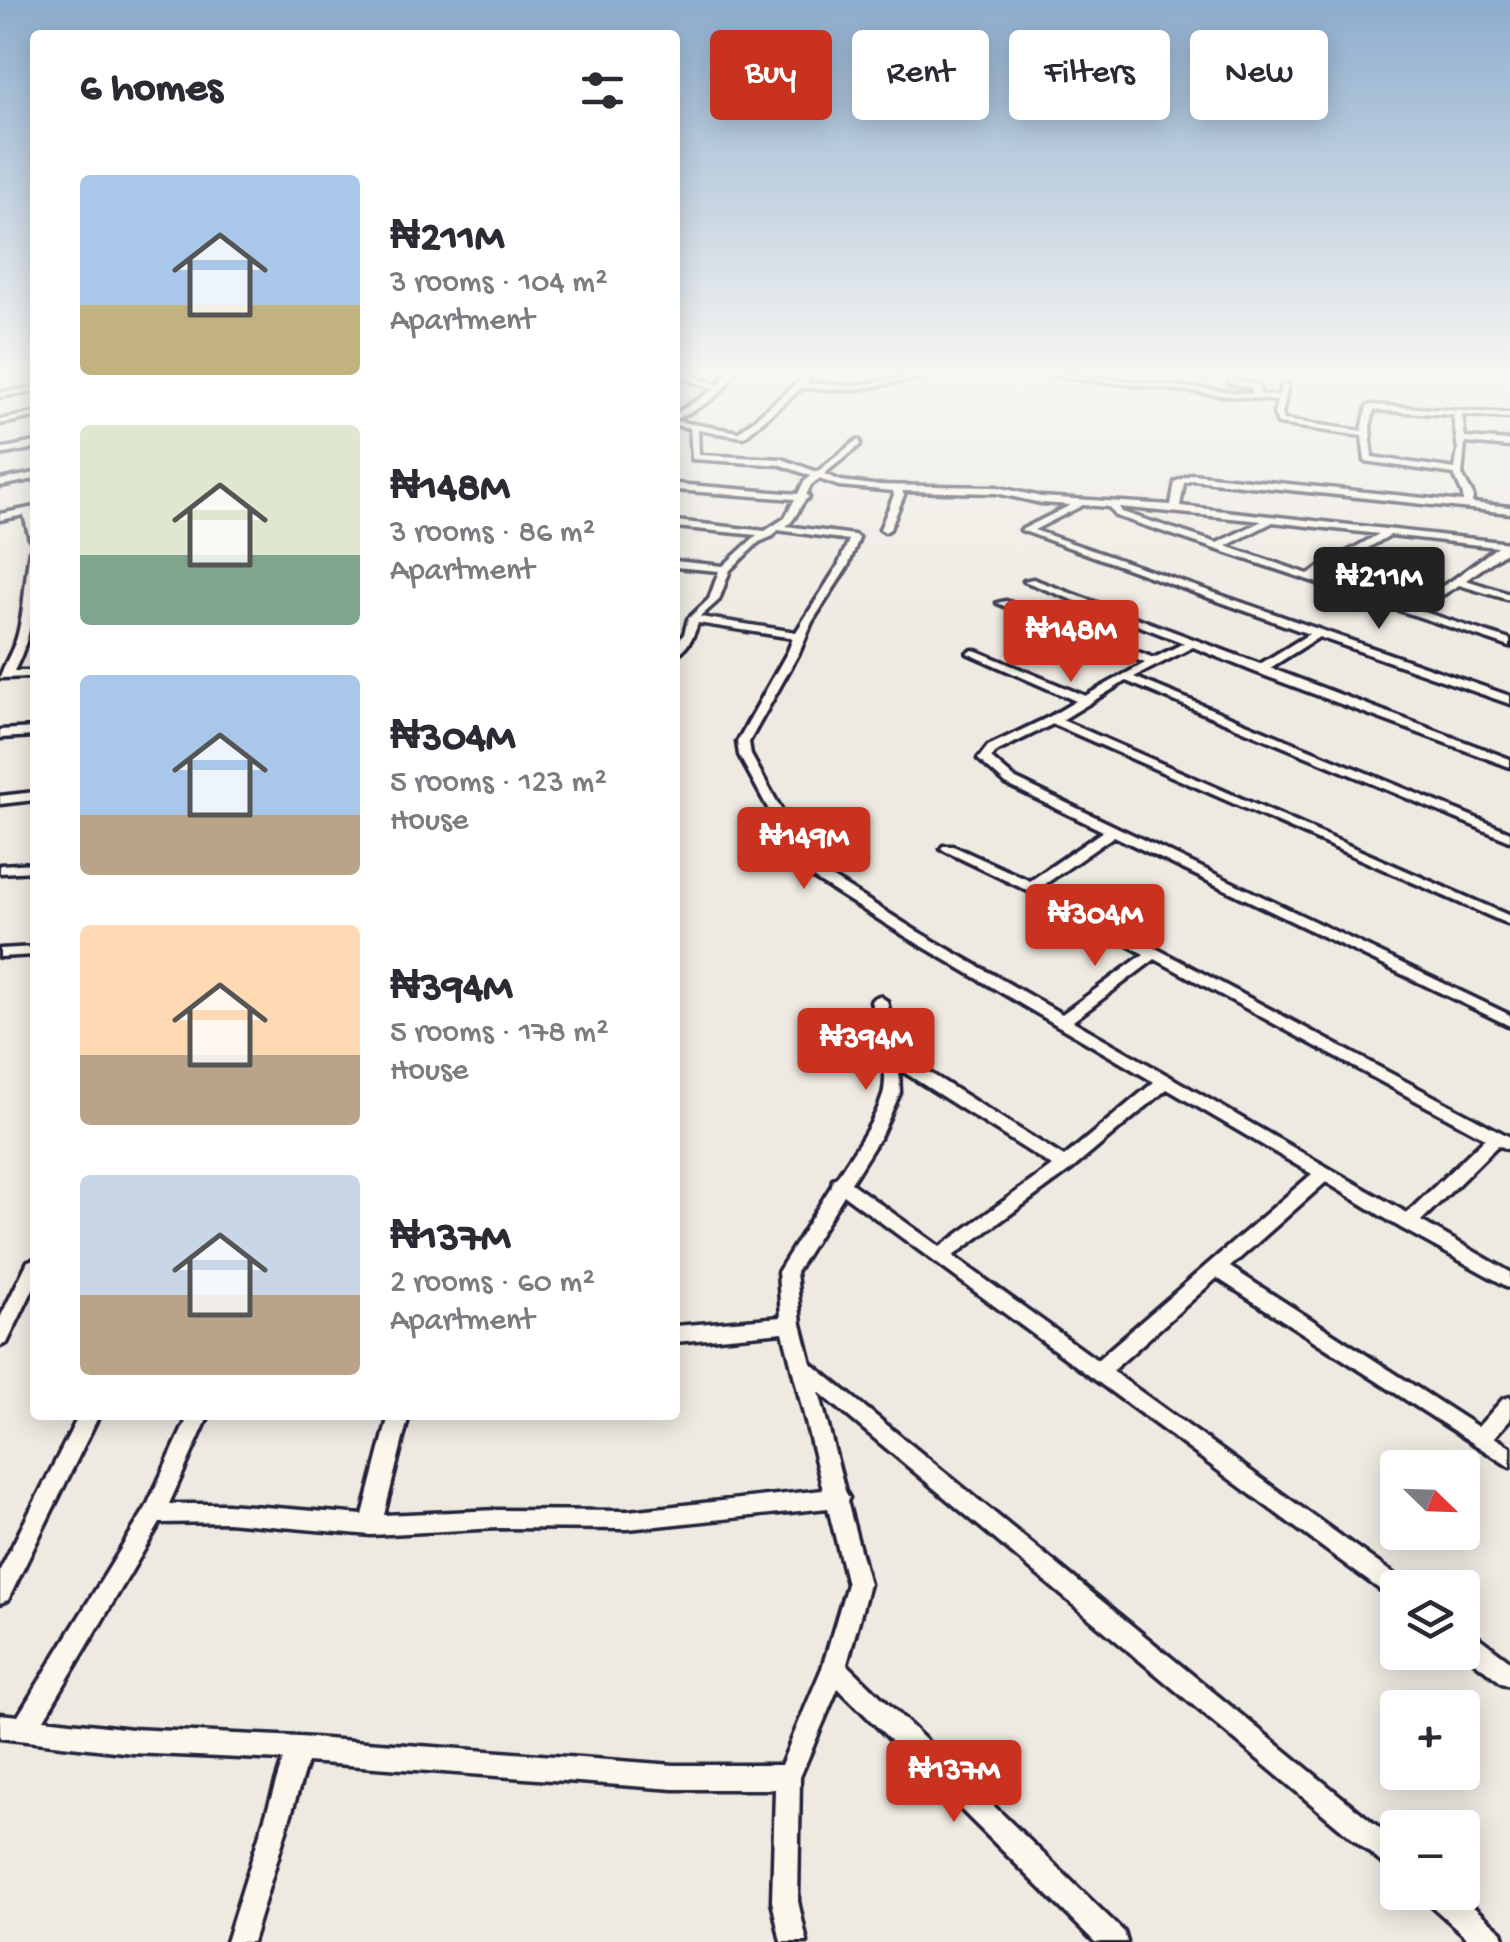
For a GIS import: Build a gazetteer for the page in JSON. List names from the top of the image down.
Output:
{
  "north": "bottom right",
  "page": {
    "chip": [
      "Buy",
      "Rent",
      "Filters",
      "New"
    ],
    "heading": "6 homes",
    "list": [
      {
        "name": "₦211M",
        "note": "3 rooms · 104 m² · Apartment"
      },
      {
        "name": "₦148M",
        "note": "3 rooms · 86 m² · Apartment"
      },
      {
        "name": "₦304M",
        "note": "5 rooms · 123 m² · House"
      },
      {
        "name": "₦394M",
        "note": "5 rooms · 178 m² · House"
      },
      {
        "name": "₦137M",
        "note": "2 rooms · 60 m² · Apartment"
      }
    ],
    "price": [
      "₦211M",
      "₦148M",
      "₦149M",
      "₦304M",
      "₦394M",
      "₦137M"
    ],
    "map_buttons": ["+", "−"]
  }
}
